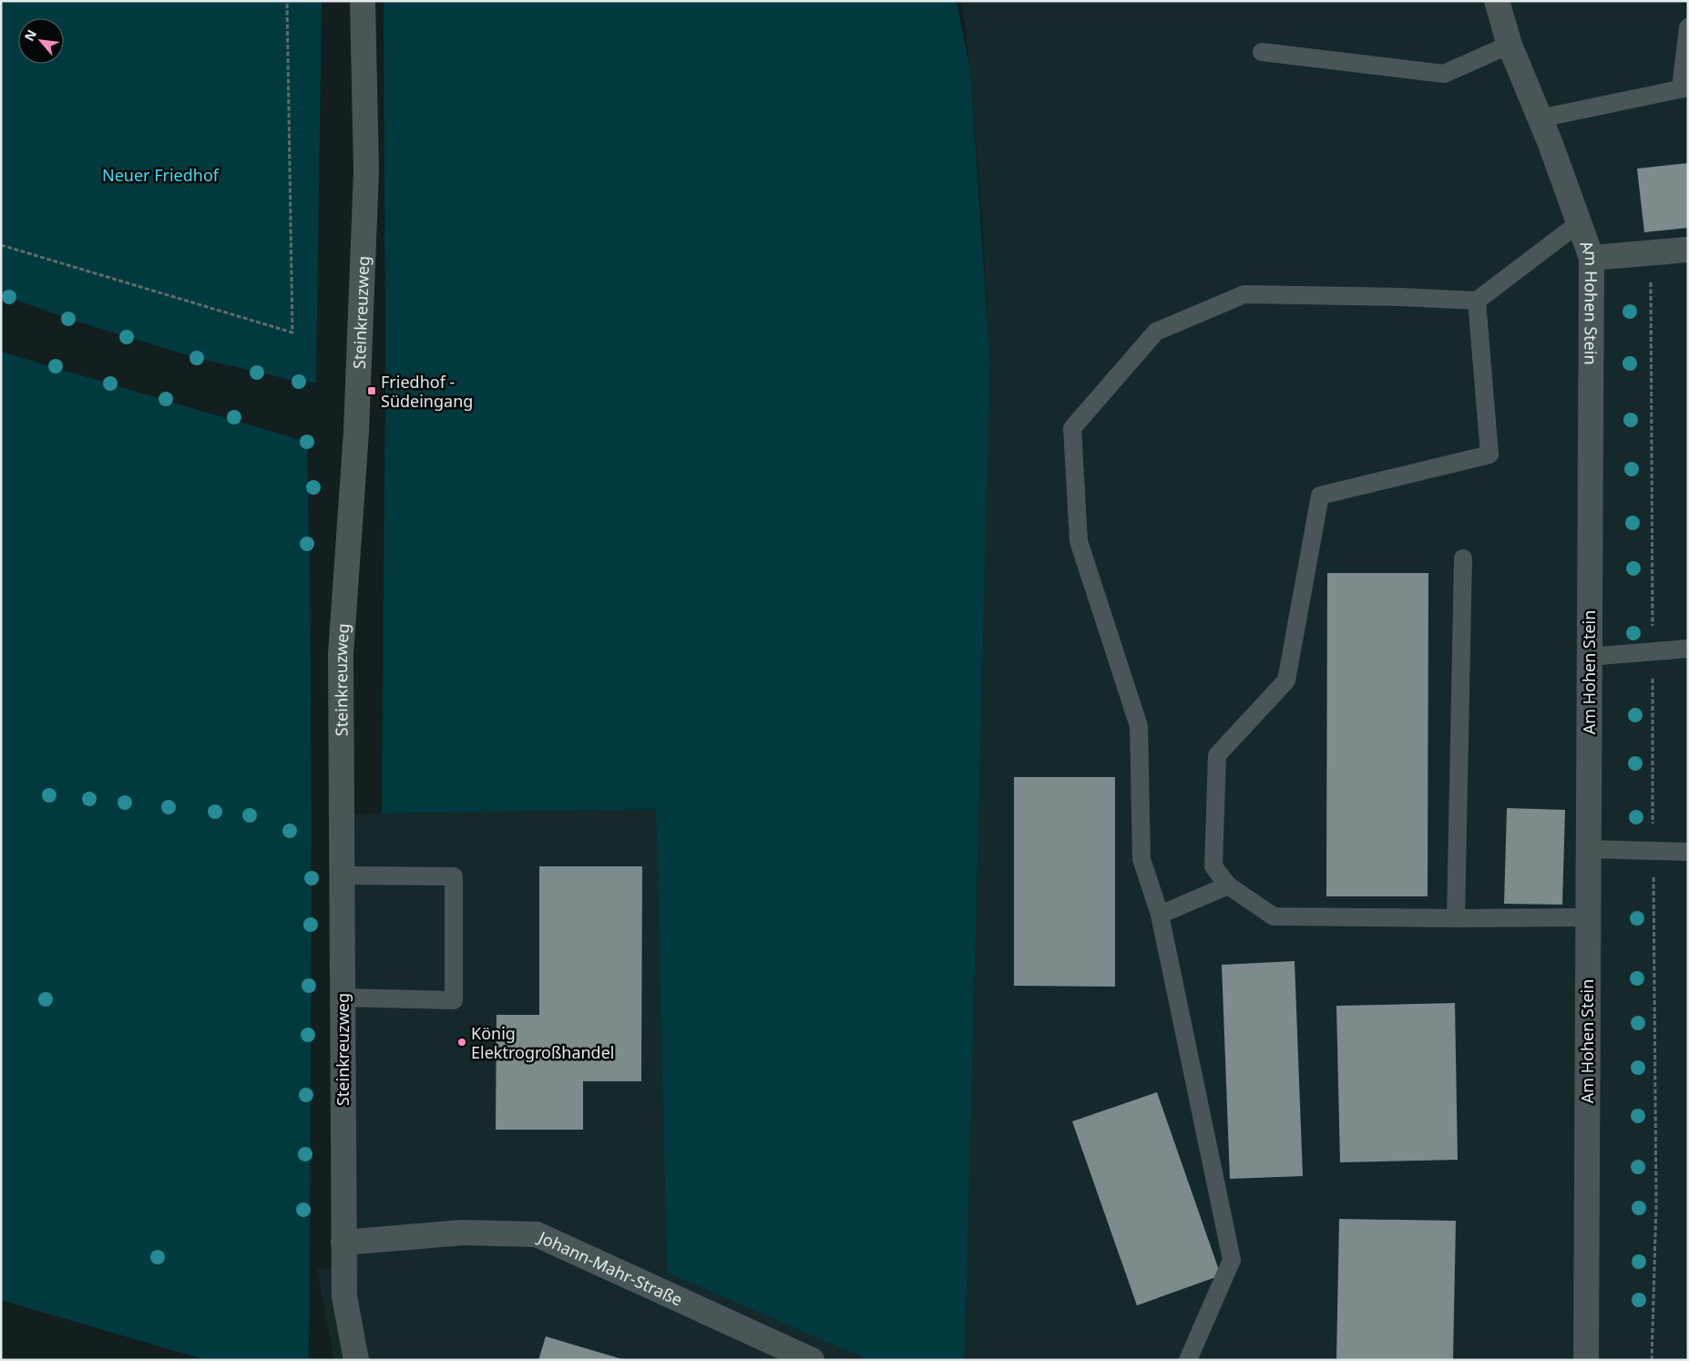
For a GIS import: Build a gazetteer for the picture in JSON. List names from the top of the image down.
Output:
{
  "streets": {
    "street": ["Am Hohen Stein", "Steinkreuzweg", "Johann-Mahr-Straße"]
  },
  "crossings": [
    ["Steinkreuzweg", "Johann-Mahr-Straße"]
  ],
  "parks": ["Neuer Friedhof"],
  "places": {
    "transit": ["Friedhof - Südeingang"],
    "other": ["König Elektrogroßhandel"]
  },
  "north": "top left"
}
